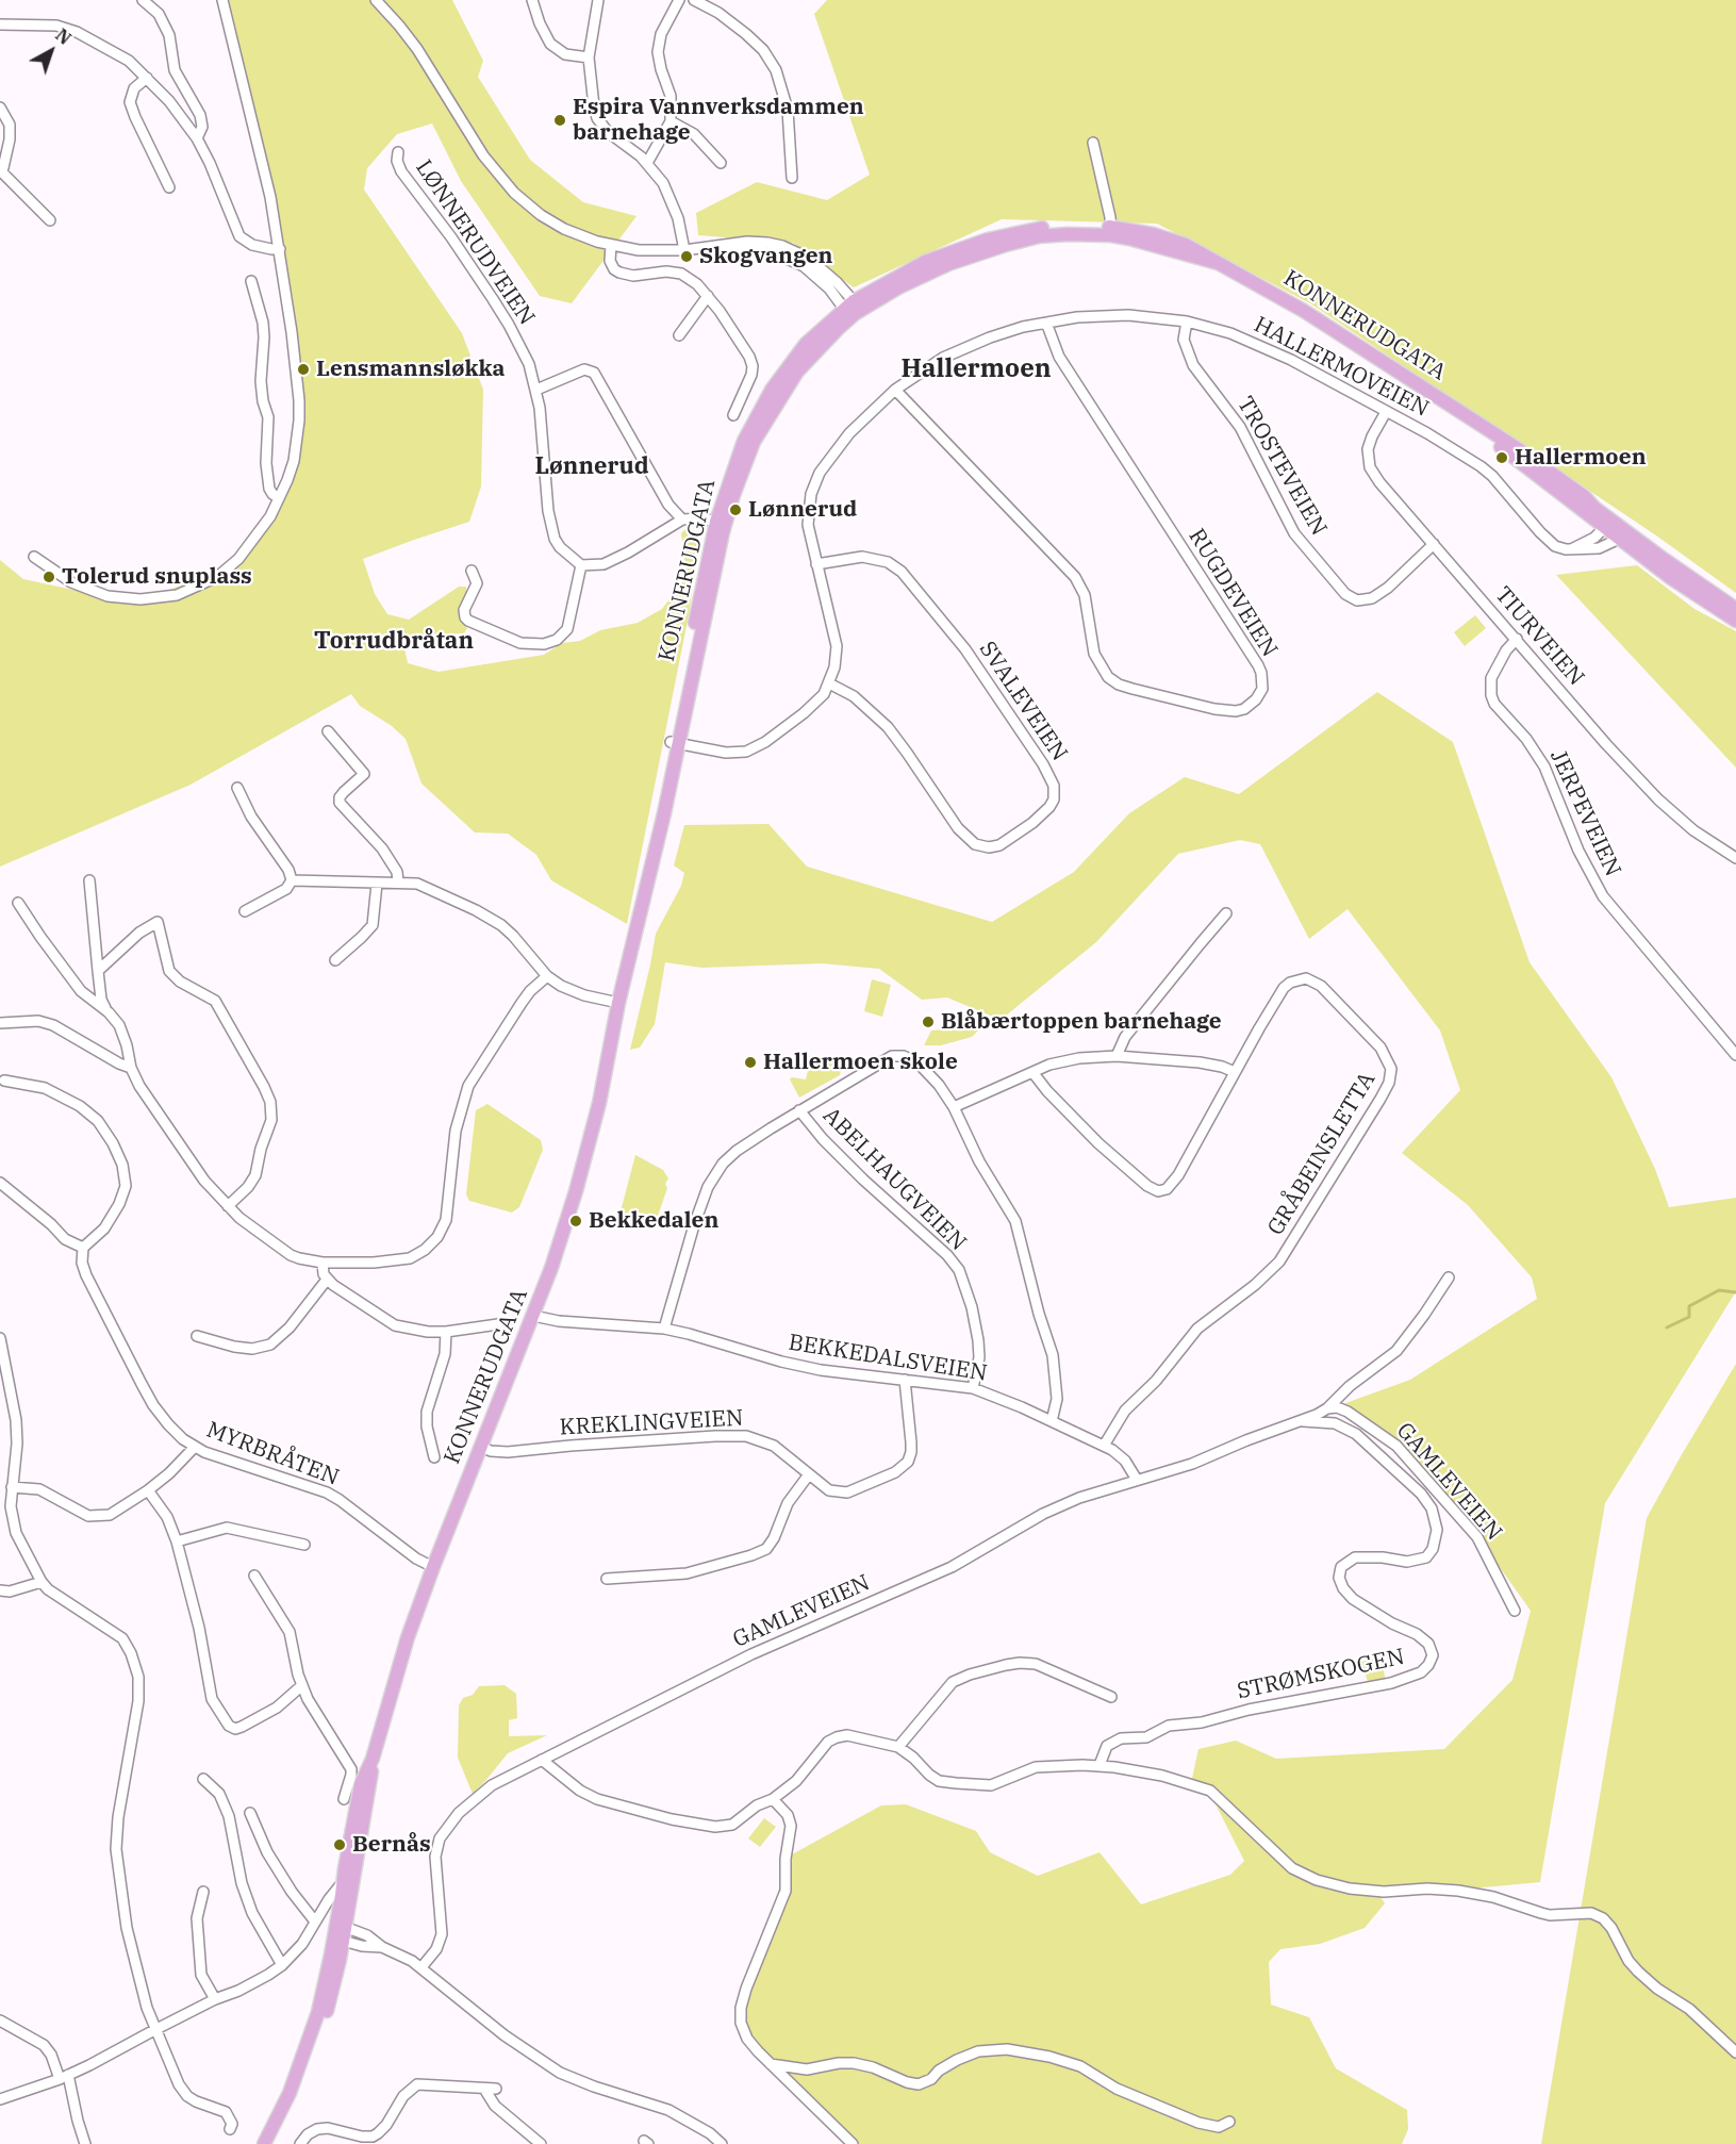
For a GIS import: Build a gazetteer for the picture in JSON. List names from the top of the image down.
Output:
{
  "streets": {
    "main road": ["KONNERUDGATA"],
    "street": [
      "LØNNERUDVEIEN",
      "HALLERMOVEIEN",
      "TROSTEVEIEN",
      "RUGDEVEIEN",
      "TIURVEIEN",
      "SVALEVEIEN",
      "JERPEVEIEN",
      "GRÅBEINSLETTA",
      "ABELHAUGVEIEN",
      "BEKKEDALSVEIEN",
      "KREKLINGVEIEN",
      "MYRBRÅTEN",
      "GAMLEVEIEN",
      "STRØMSKOGEN"
    ]
  },
  "crossings": [
    ["KONNERUDGATA", "HALLERMOVEIEN"],
    ["KONNERUDGATA", "BEKKEDALSVEIEN"],
    ["KONNERUDGATA", "KREKLINGVEIEN"],
    ["KONNERUDGATA", "MYRBRÅTEN"],
    ["HALLERMOVEIEN", "TROSTEVEIEN"],
    ["HALLERMOVEIEN", "RUGDEVEIEN"],
    ["HALLERMOVEIEN", "TIURVEIEN"],
    ["HALLERMOVEIEN", "SVALEVEIEN"],
    ["TROSTEVEIEN", "TIURVEIEN"],
    ["TIURVEIEN", "JERPEVEIEN"],
    ["GRÅBEINSLETTA", "BEKKEDALSVEIEN"],
    ["ABELHAUGVEIEN", "BEKKEDALSVEIEN"],
    ["BEKKEDALSVEIEN", "KREKLINGVEIEN"],
    ["BEKKEDALSVEIEN", "GAMLEVEIEN"],
    ["GAMLEVEIEN", "STRØMSKOGEN"]
  ],
  "districts": ["Hallermoen", "Lønnerud", "Torrudbråtan"],
  "places": [
    "Espira Vannverksdammen barnehage",
    "Skogvangen",
    "Lensmannsløkka",
    "Hallermoen",
    "Lønnerud",
    "Tolerud snuplass",
    "Blåbærtoppen barnehage",
    "Hallermoen skole",
    "Bekkedalen",
    "Bernås"
  ],
  "north": "top right"
}
